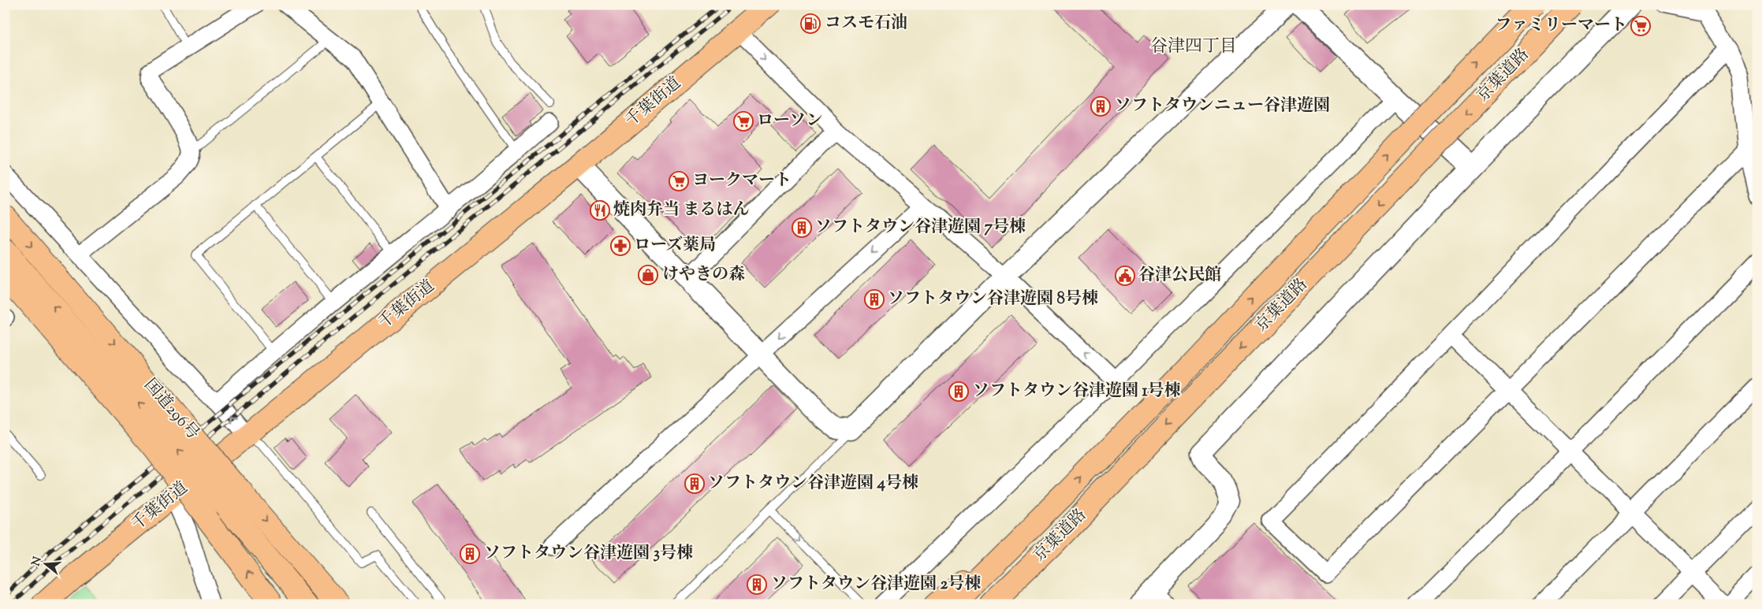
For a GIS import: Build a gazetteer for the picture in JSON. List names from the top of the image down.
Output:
{
  "streets": {
    "highway": ["京葉道路", "千葉街道", "国道296号"]
  },
  "districts": ["谷津四丁目"],
  "places": {
    "fuel station": ["コスモ石油"],
    "supermarket": ["ファミリーマート", "ローソン", "ヨークマート"],
    "building": [
      "ソフトタウンニュー谷津遊園",
      "ソフトタウン谷津遊園 7号棟",
      "ソフトタウン谷津遊園 8号棟",
      "ソフトタウン谷津遊園 1号棟",
      "ソフトタウン谷津遊園 4号棟",
      "ソフトタウン谷津遊園 3号棟",
      "ソフトタウン谷津遊園 2号棟"
    ],
    "restaurant": ["焼肉弁当 まるはん"],
    "pharmacy": ["ローズ薬局"],
    "shop": ["けやきの森"],
    "public building": ["谷津公民館"]
  },
  "north": "left"
}
